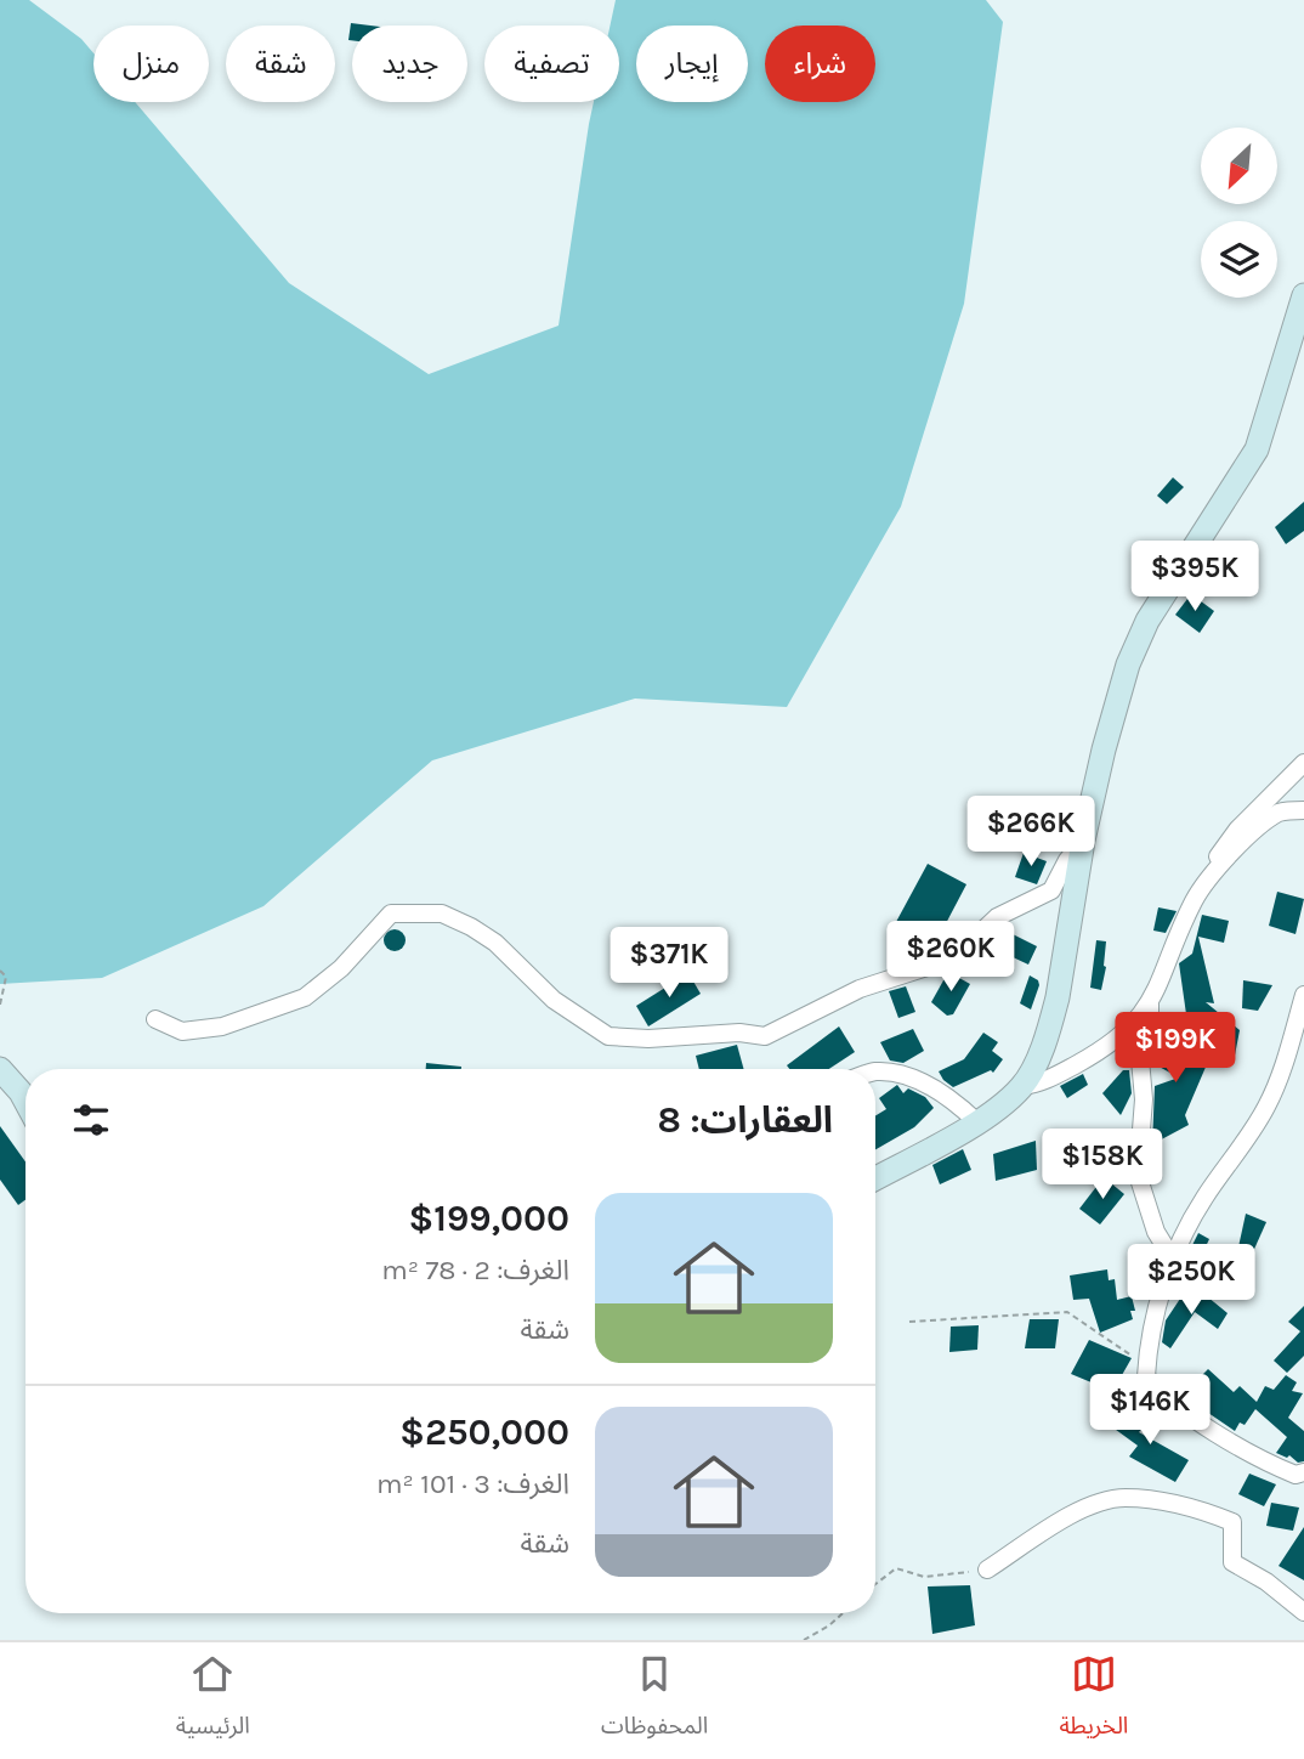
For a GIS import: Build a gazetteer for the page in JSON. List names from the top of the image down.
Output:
{
  "north": "bottom left",
  "page": {
    "chip": [
      "شراء",
      "إيجار",
      "تصفية",
      "جديد",
      "شقة",
      "منزل"
    ],
    "price": [
      "$395K",
      "$266K",
      "$260K",
      "$371K",
      "$199K",
      "$158K",
      "$250K",
      "$146K"
    ],
    "heading": "العقارات: 8",
    "list": [
      {
        "name": "$199,000",
        "note": "الغرف: 2 · 78 m² · شقة"
      },
      {
        "name": "$250,000",
        "note": "الغرف: 3 · 101 m² · شقة"
      }
    ],
    "tabs": ["الخريطة", "المحفوظات", "الرئيسية"]
  }
}
